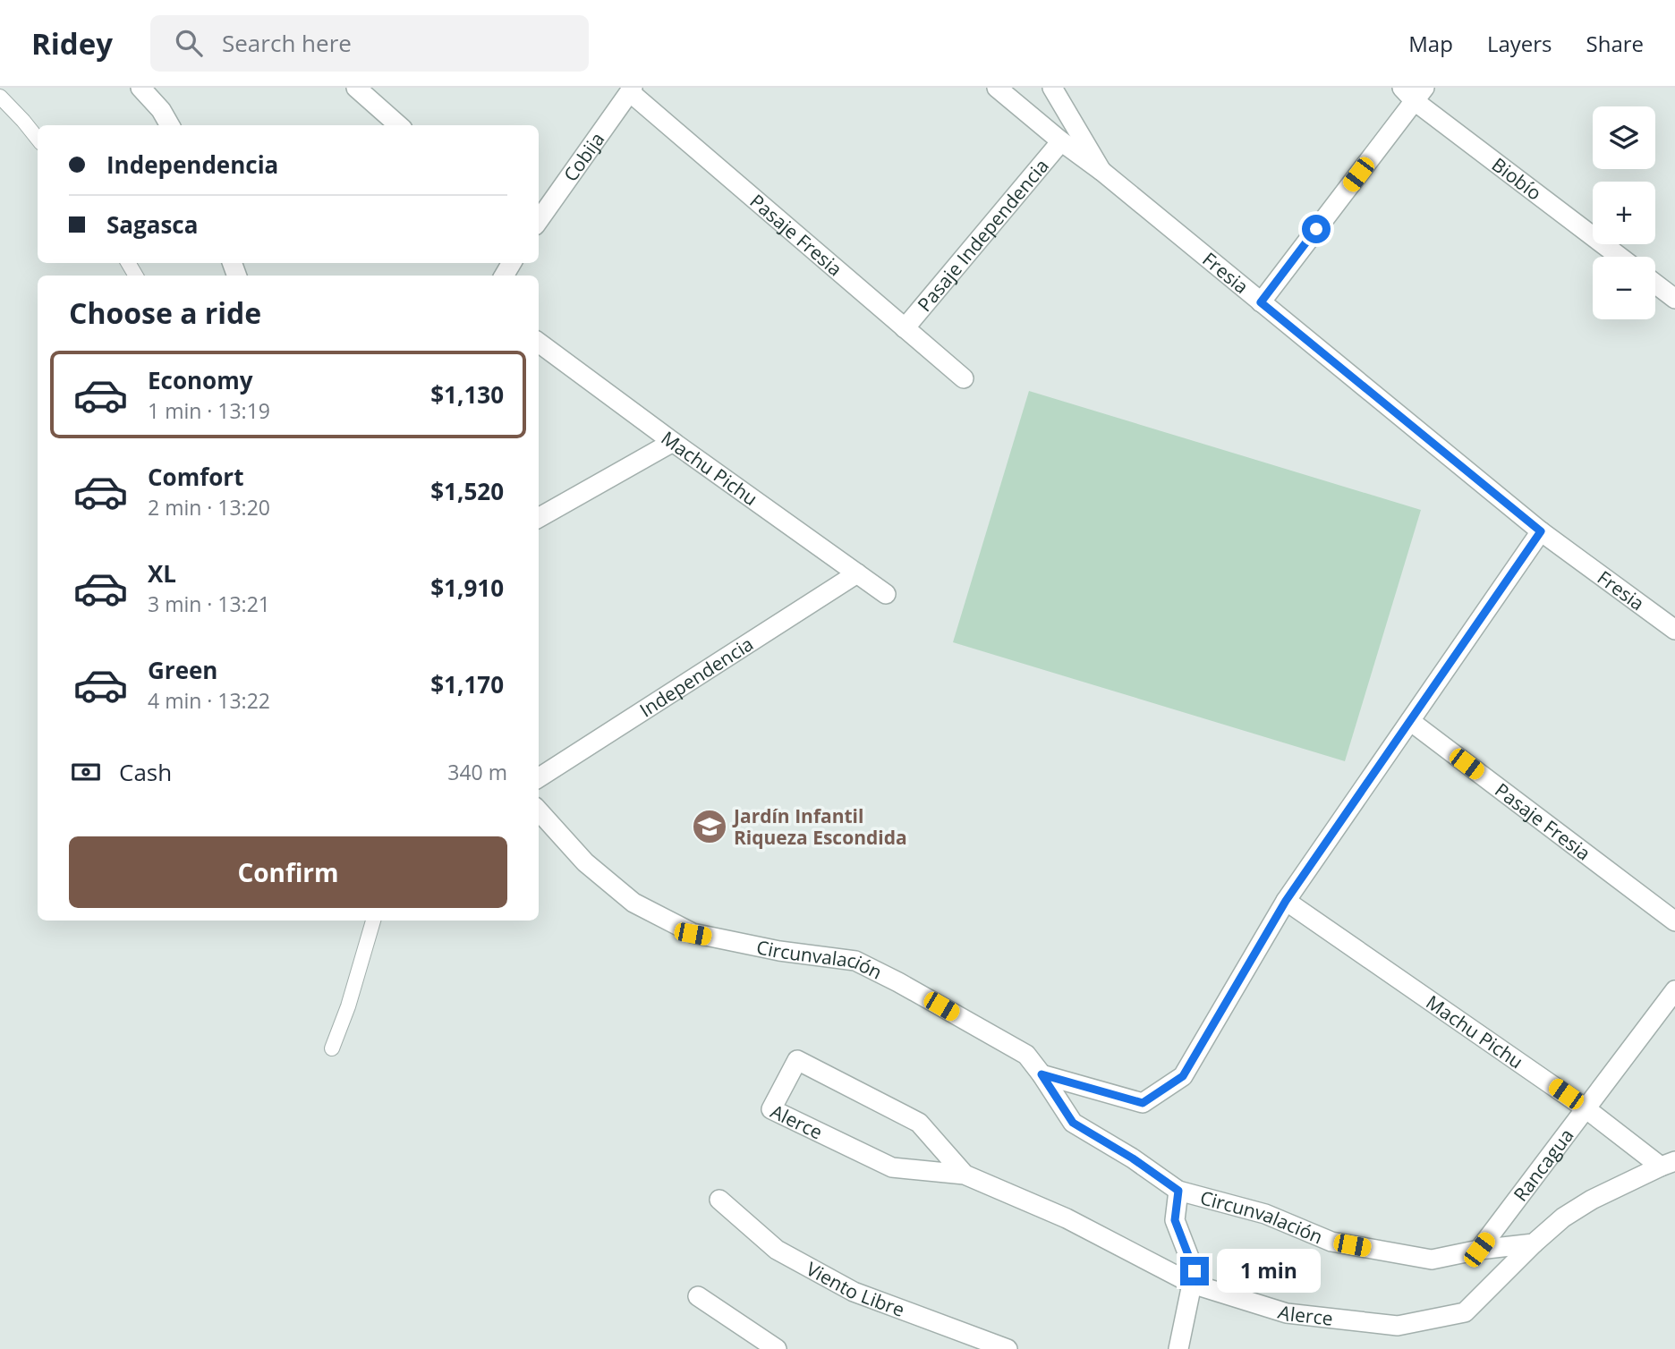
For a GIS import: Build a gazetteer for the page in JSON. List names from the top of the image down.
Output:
{
  "streets": {
    "street": [
      "Cobija",
      "Biobío",
      "Pasaje Independencia",
      "Pasaje Fresia",
      "Fresia",
      "Machu Pichu",
      "Independencia",
      "Circunvalación",
      "Alerce",
      "Rancagua",
      "Viento Libre"
    ]
  },
  "crossings": [
    ["Cobija", "Pasaje Fresia"],
    ["Pasaje Independencia", "Pasaje Fresia"],
    ["Pasaje Independencia", "Fresia"],
    ["Machu Pichu", "Independencia"],
    ["Machu Pichu", "Rancagua"],
    ["Circunvalación", "Alerce"],
    ["Circunvalación", "Rancagua"]
  ],
  "places": {
    "school or university": ["Jardín Infantil Riqueza Escondida"]
  },
  "page": {
    "header": "Ridey",
    "search": "Search here",
    "nav": ["Map", "Layers", "Share"],
    "map_buttons": ["+", "−"],
    "banner": ["Independencia", "Sagasca"],
    "heading": "Choose a ride",
    "list": [
      {
        "name": "Economy",
        "note": "1 min · 13:19",
        "value": "$1,130"
      },
      {
        "name": "Comfort",
        "note": "2 min · 13:20",
        "value": "$1,520"
      },
      {
        "name": "XL",
        "note": "3 min · 13:21",
        "value": "$1,910"
      },
      {
        "name": "Green",
        "note": "4 min · 13:22",
        "value": "$1,170"
      }
    ],
    "pay": ["Cash", "340 m"],
    "buttons": "Confirm",
    "bubble": "1 min"
  }
}
